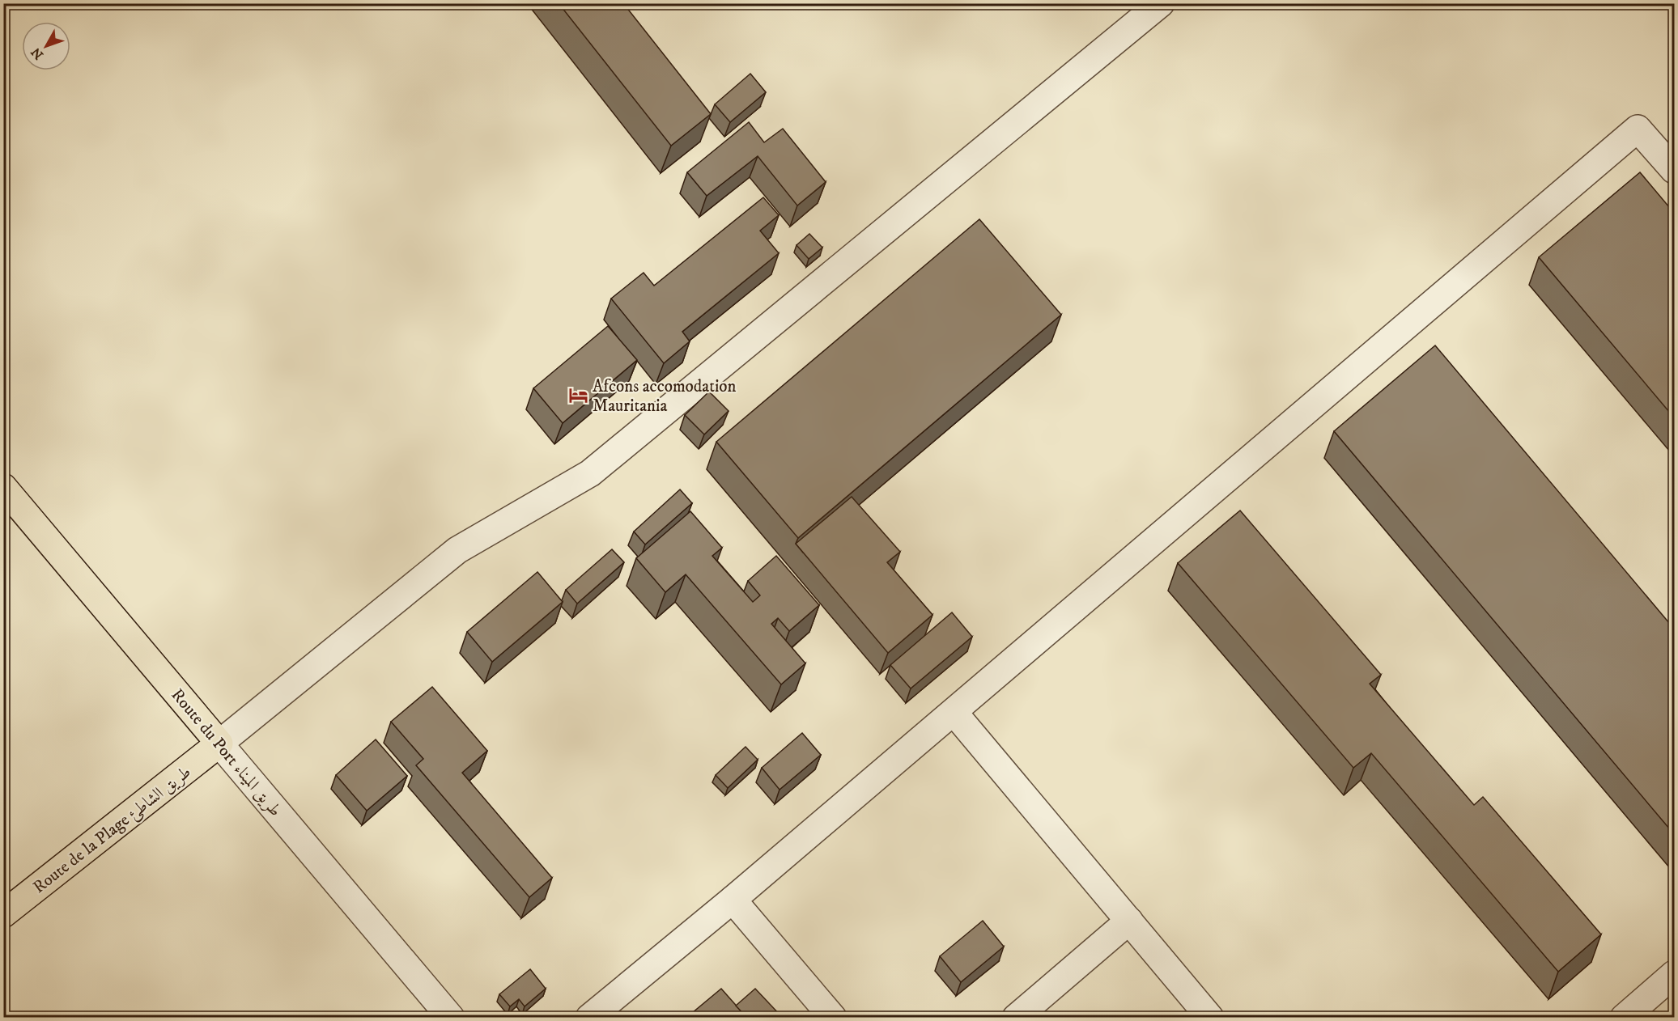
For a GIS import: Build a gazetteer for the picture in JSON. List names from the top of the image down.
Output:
{
  "streets": {
    "main road": ["Route du Port طريق الميناء", "Route de la Plage طريق الشاطئ"]
  },
  "crossings": [
    ["Route du Port طريق الميناء", "Route de la Plage طريق الشاطئ"]
  ],
  "places": {
    "hotel": ["Afcons accomodation Mauritania"]
  },
  "north": "bottom left"
}
